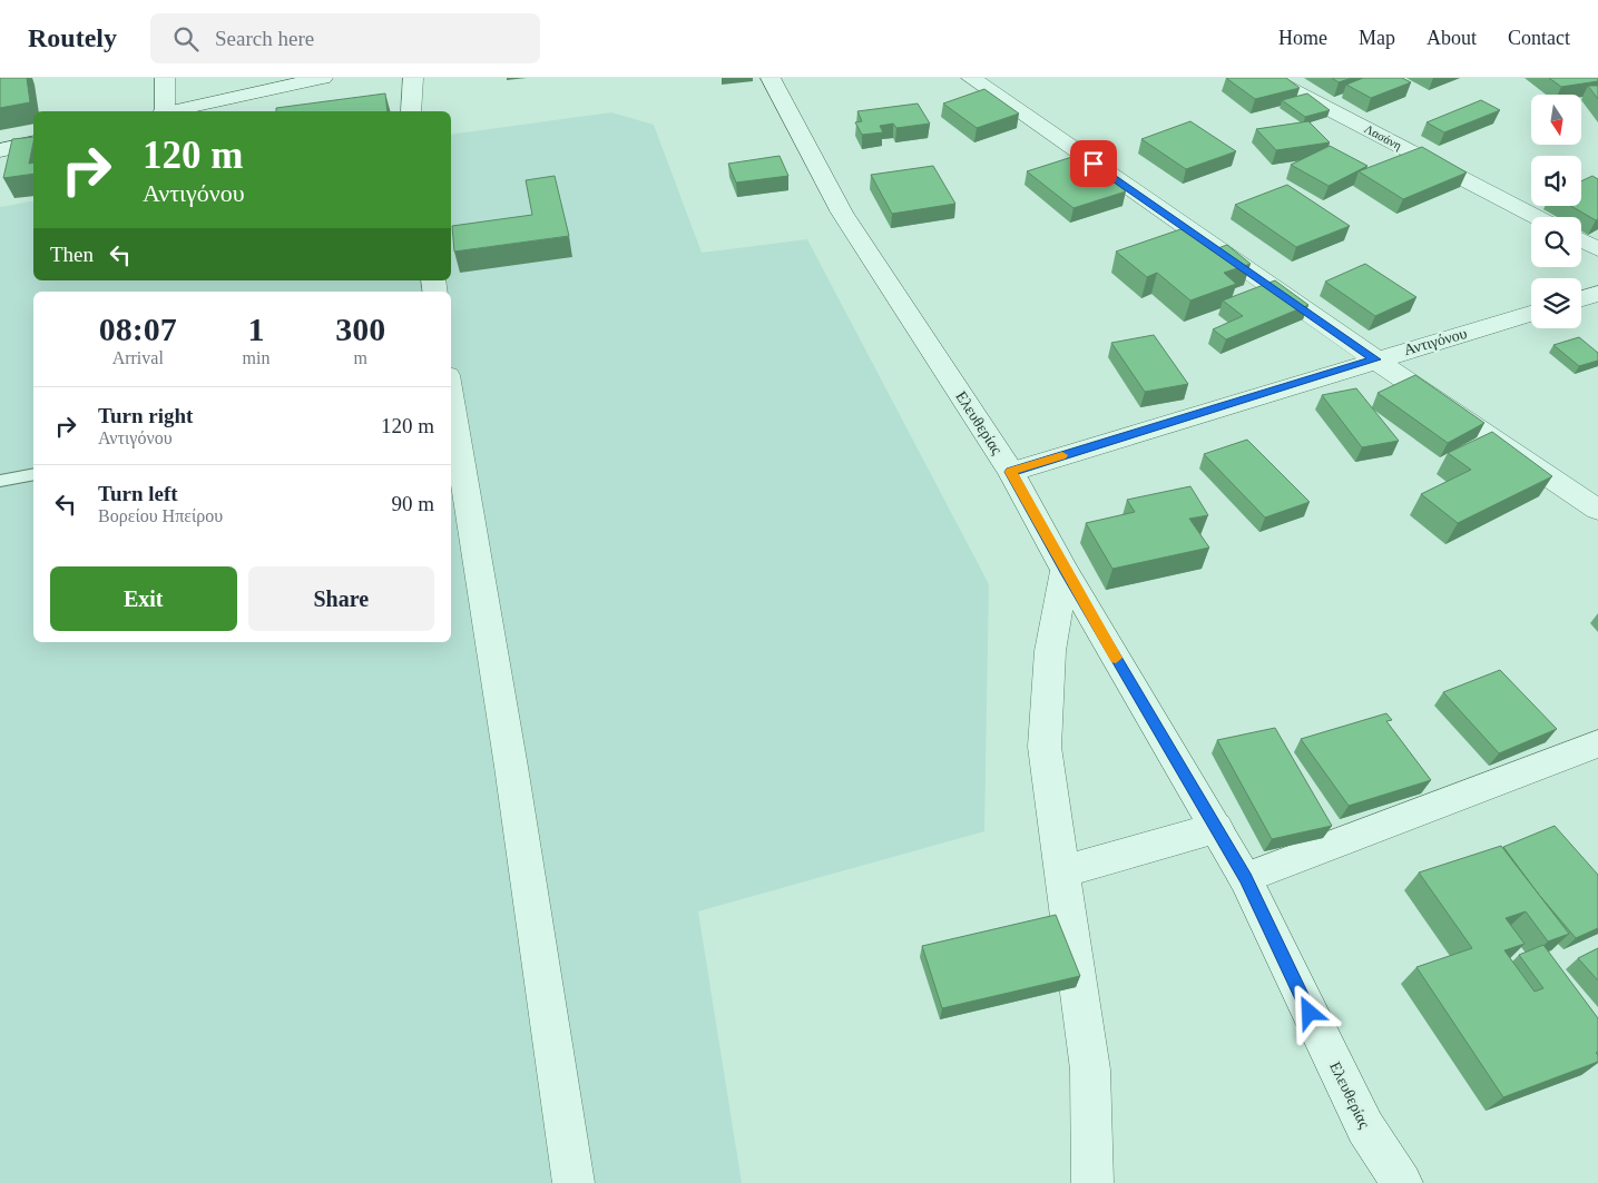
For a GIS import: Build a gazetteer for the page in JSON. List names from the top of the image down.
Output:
{
  "streets": {
    "street": ["Λασάνη", "Αντιγόνου", "Ελευθερίας"]
  },
  "crossings": [
    ["Αντιγόνου", "Ελευθερίας"]
  ],
  "north": "bottom",
  "page": {
    "header": "Routely",
    "search": "Search here",
    "nav": [
      "Home",
      "Map",
      "About",
      "Contact"
    ],
    "turn": ["120 m", "Αντιγόνου"],
    "then": "Then",
    "eta": [
      "08:07",
      "Arrival",
      "1",
      "min",
      "300",
      "m"
    ],
    "list": [
      {
        "name": "Turn right",
        "note": "Αντιγόνου",
        "value": "120 m"
      },
      {
        "name": "Turn left",
        "note": "Βορείου Ηπείρου",
        "value": "90 m"
      }
    ],
    "buttons": ["Exit", "Share"]
  }
}
